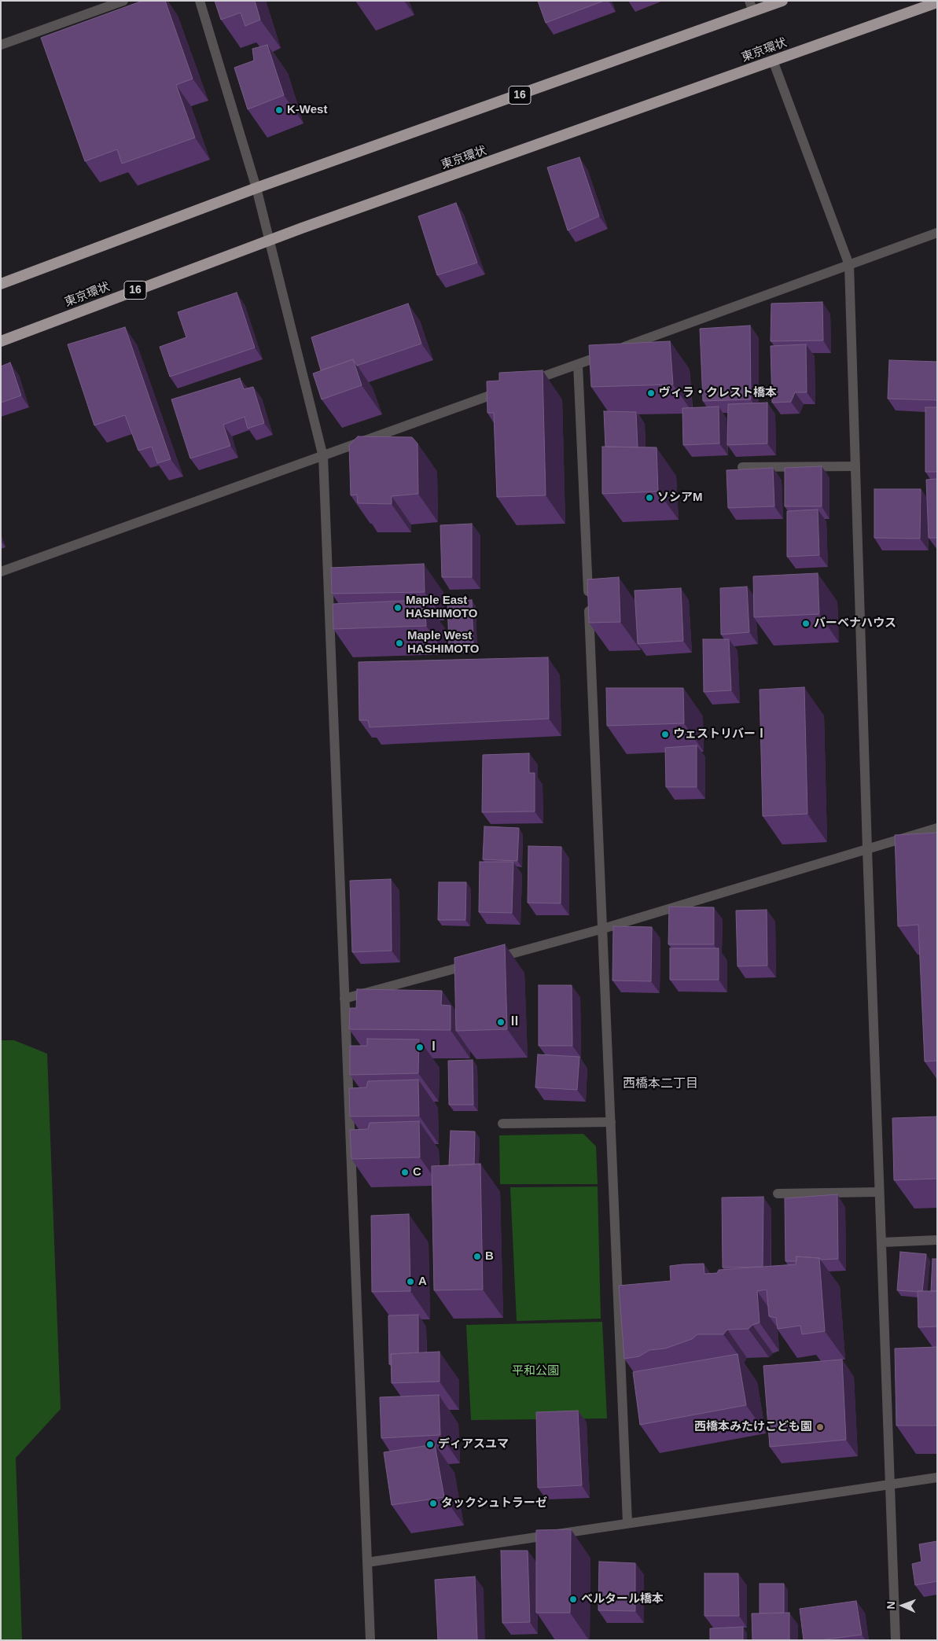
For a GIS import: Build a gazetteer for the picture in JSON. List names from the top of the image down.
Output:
{
  "streets": {
    "highway": ["東京環状", "16"]
  },
  "districts": ["西橋本二丁目"],
  "parks": ["平和公園"],
  "places": [
    "K-West",
    "ヴィラ・クレスト橋本",
    "ソシアM",
    "Maple East HASHIMOTO",
    "バーベナハウス",
    "Maple West HASHIMOTO",
    "ウェストリバーⅠ",
    "Ⅱ",
    "Ⅰ",
    "C",
    "B",
    "A",
    "西橋本みたけこども園",
    "ディアスユマ",
    "タックシュトラーゼ",
    "ベルタール橋本"
  ],
  "north": "left"
}
